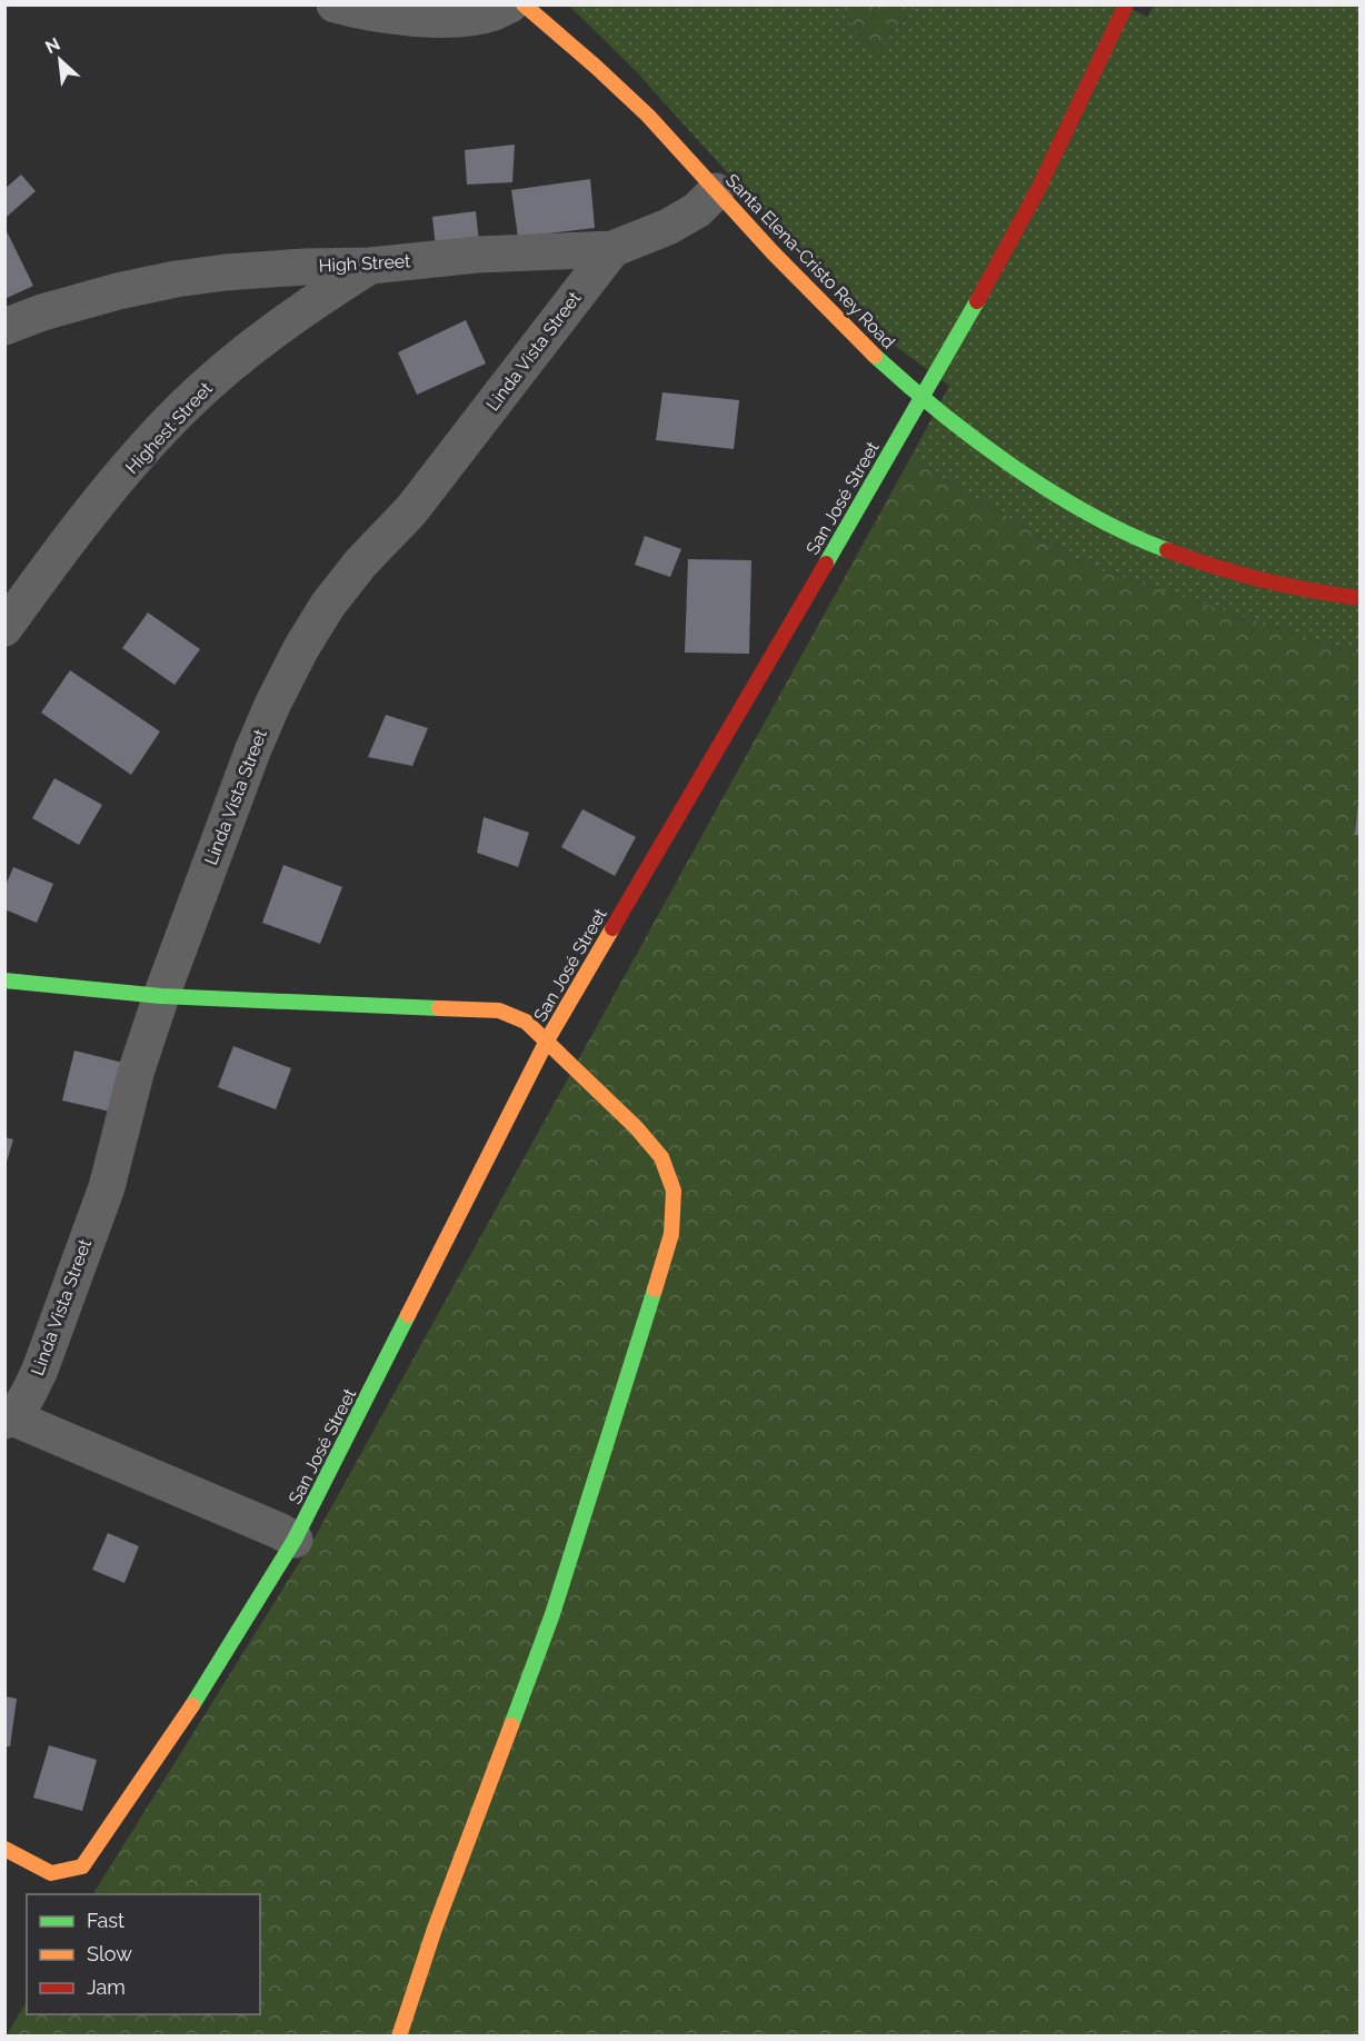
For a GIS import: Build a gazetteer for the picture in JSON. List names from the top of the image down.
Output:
{
  "streets": {
    "street": [
      "Santa Elena-Cristo Rey Road",
      "High Street",
      "Linda Vista Street",
      "Highest Street",
      "San José Street"
    ]
  },
  "crossings": [
    ["Santa Elena-Cristo Rey Road", "High Street"],
    ["Santa Elena-Cristo Rey Road", "San José Street"],
    ["High Street", "Linda Vista Street"],
    ["High Street", "Highest Street"]
  ],
  "legend": ["Fast", "Slow", "Jam"],
  "north": "top left"
}
